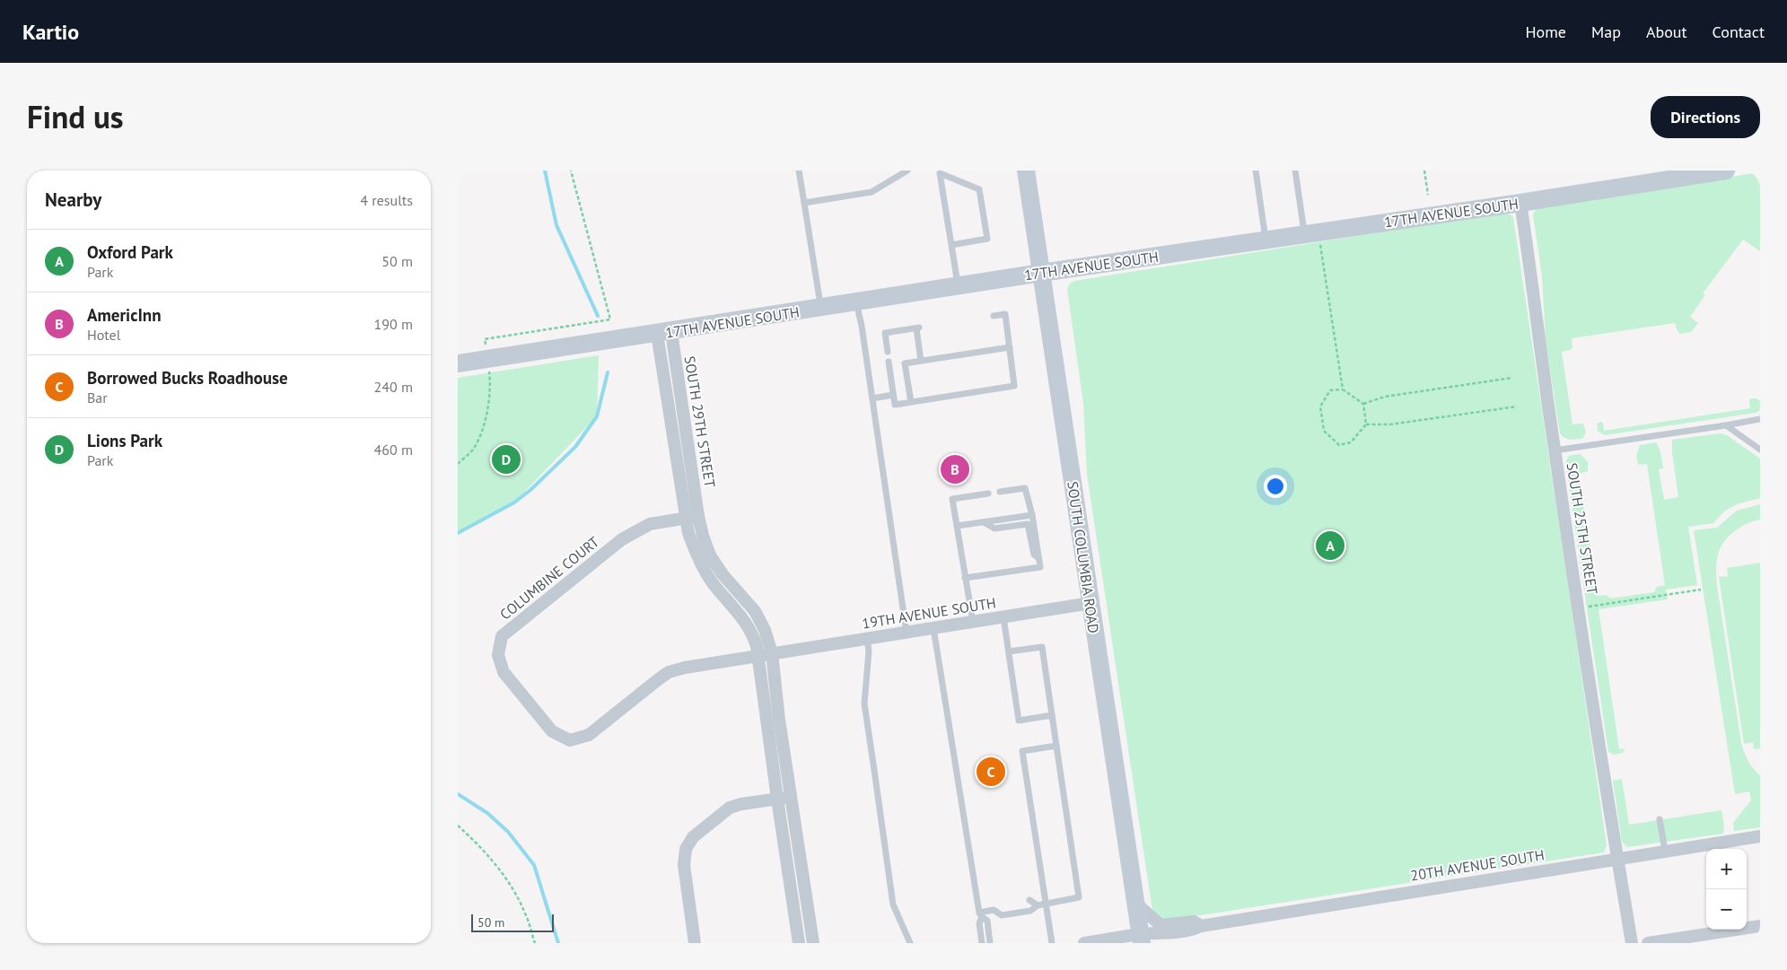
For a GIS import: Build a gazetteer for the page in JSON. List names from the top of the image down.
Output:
{
  "streets": {
    "street": [
      "17TH AVENUE SOUTH",
      "SOUTH 29TH STREET",
      "SOUTH 25TH STREET",
      "SOUTH COLUMBIA ROAD",
      "COLUMBINE COURT",
      "19TH AVENUE SOUTH",
      "20TH AVENUE SOUTH"
    ]
  },
  "crossings": [
    ["17TH AVENUE SOUTH", "SOUTH 29TH STREET"],
    ["17TH AVENUE SOUTH", "SOUTH 25TH STREET"],
    ["17TH AVENUE SOUTH", "SOUTH COLUMBIA ROAD"],
    ["SOUTH 29TH STREET", "COLUMBINE COURT"],
    ["SOUTH 29TH STREET", "19TH AVENUE SOUTH"],
    ["SOUTH 25TH STREET", "20TH AVENUE SOUTH"],
    ["SOUTH COLUMBIA ROAD", "19TH AVENUE SOUTH"],
    ["SOUTH COLUMBIA ROAD", "20TH AVENUE SOUTH"]
  ],
  "scale_bar": "50 m",
  "page": {
    "header": "Kartio",
    "nav": [
      "Home",
      "Map",
      "About",
      "Contact"
    ],
    "title": "Find us",
    "buttons": "Directions",
    "heading": ["Nearby", "4 results"],
    "list": [
      {
        "mark": "A",
        "name": "Oxford Park",
        "note": "Park",
        "value": "50 m"
      },
      {
        "mark": "B",
        "name": "AmericInn",
        "note": "Hotel",
        "value": "190 m"
      },
      {
        "mark": "C",
        "name": "Borrowed Bucks Roadhouse",
        "note": "Bar",
        "value": "240 m"
      },
      {
        "mark": "D",
        "name": "Lions Park",
        "note": "Park",
        "value": "460 m"
      }
    ],
    "pins": [
      "D",
      "B",
      "A",
      "C"
    ],
    "map_buttons": ["+", "−"],
    "scale": "50 m"
  }
}
